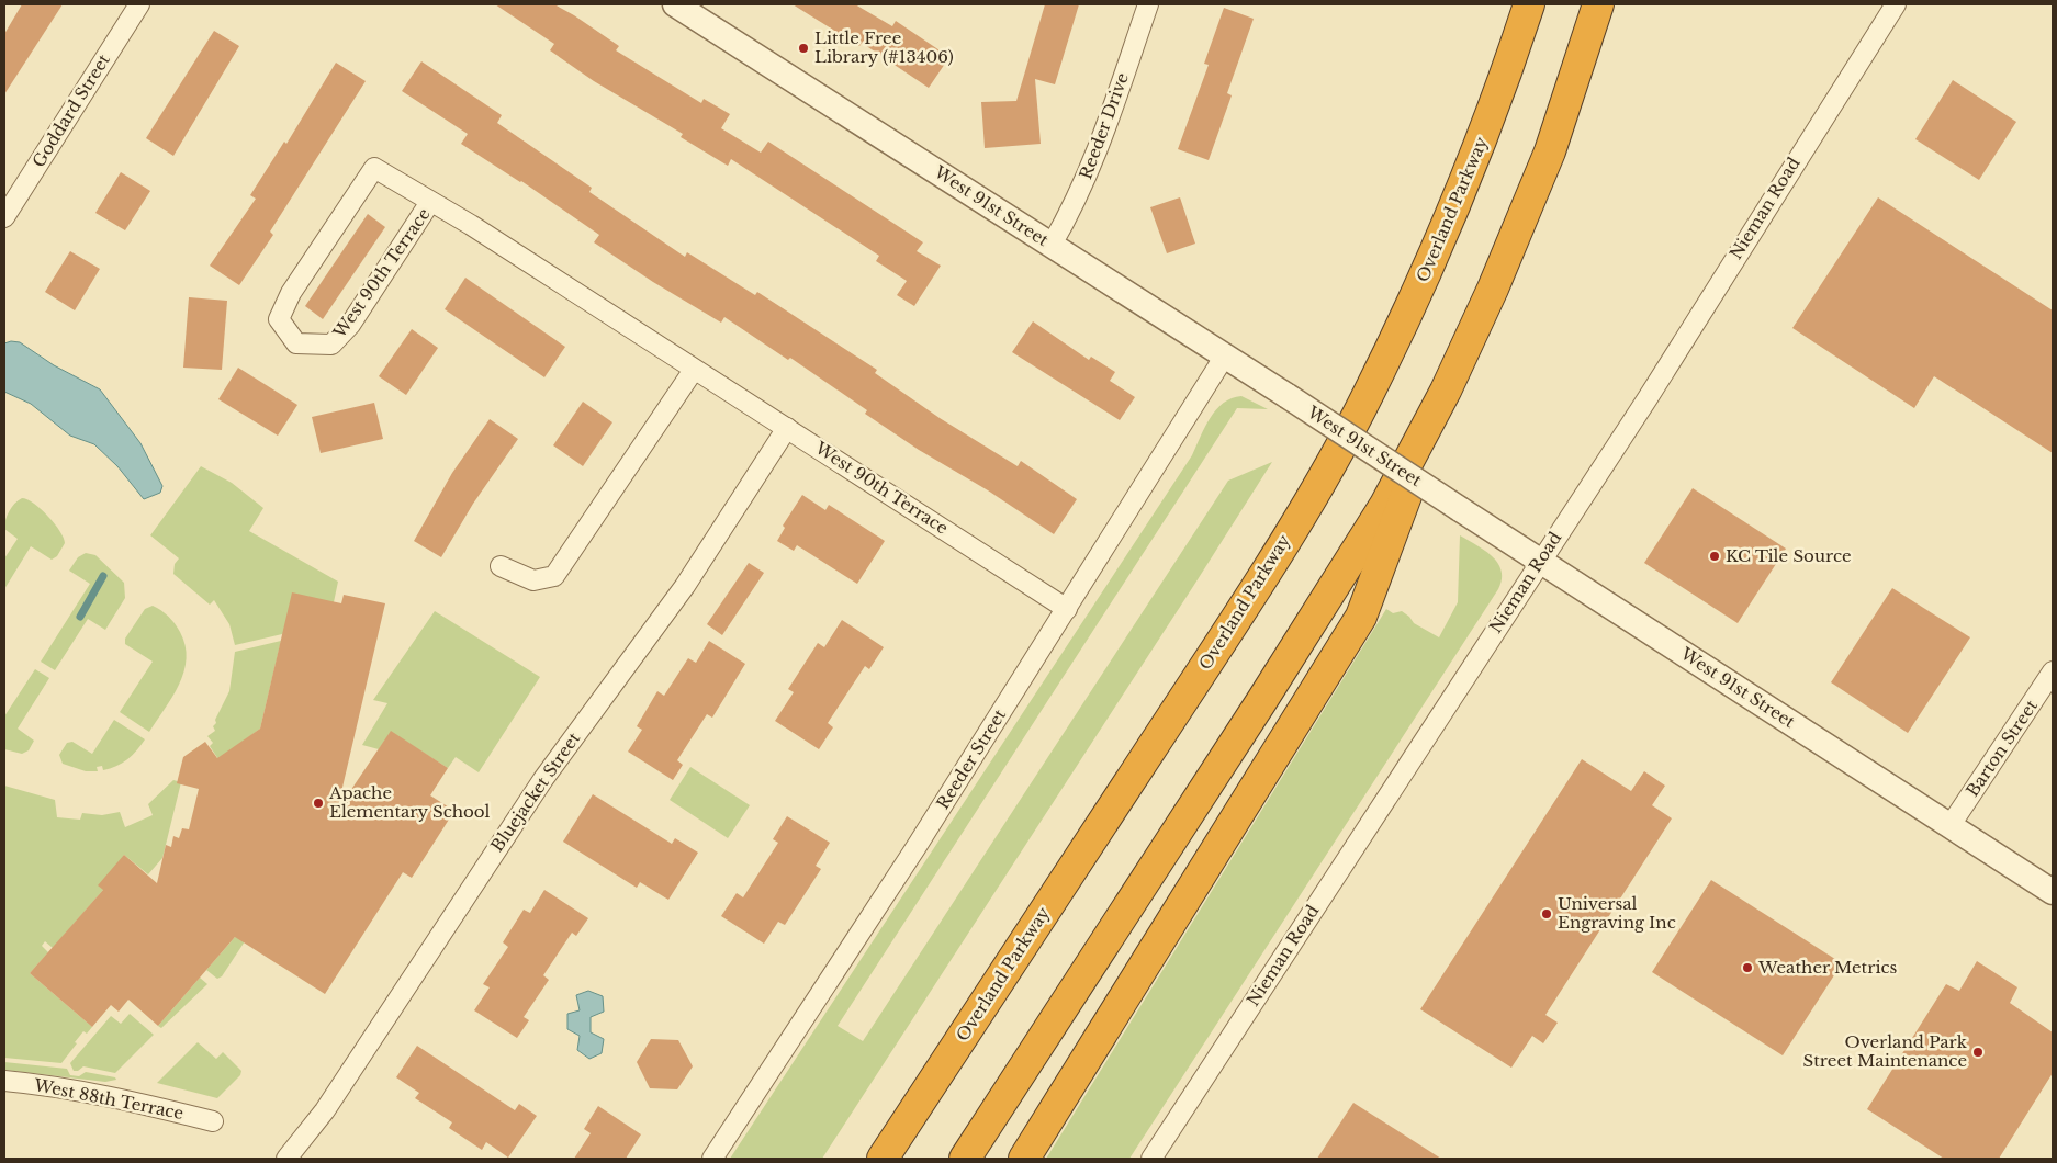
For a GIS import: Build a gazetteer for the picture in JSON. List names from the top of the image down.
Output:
{
  "streets": {
    "highway": ["Overland Parkway"],
    "street": [
      "Goddard Street",
      "Reeder Drive",
      "West 91st Street",
      "Nieman Road",
      "West 90th Terrace",
      "Barton Street",
      "Reeder Street",
      "Bluejacket Street",
      "West 88th Terrace"
    ]
  },
  "crossings": [
    ["Reeder Drive", "West 91st Street"],
    ["West 91st Street", "Nieman Road"],
    ["West 91st Street", "Barton Street"],
    ["West 91st Street", "Reeder Street"],
    ["West 90th Terrace", "Reeder Street"],
    ["West 90th Terrace", "Bluejacket Street"]
  ],
  "places": [
    "Little Free Library (#13406)",
    "KC Tile Source",
    "Apache Elementary School",
    "Universal Engraving Inc",
    "Weather Metrics",
    "Overland Park Street Maintenance"
  ]
}
